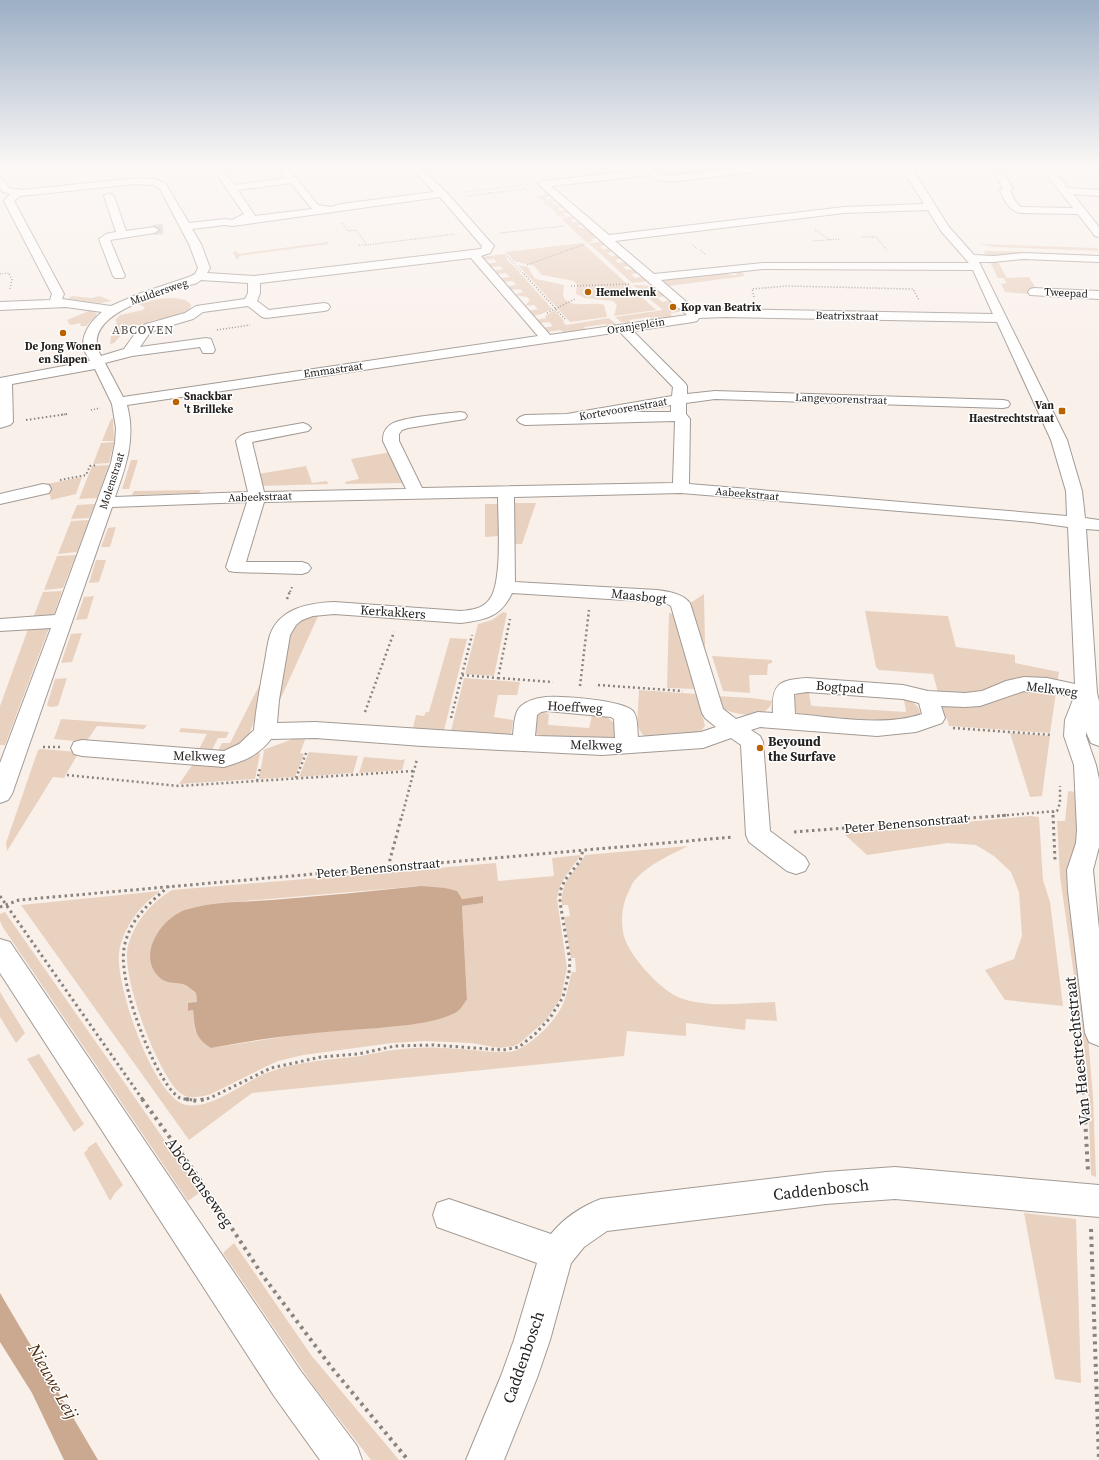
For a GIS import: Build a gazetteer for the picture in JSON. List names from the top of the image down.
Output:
{
  "streets": {
    "street": [
      "Muldersweg",
      "Tweepad",
      "Beatrixstraat",
      "Oranjeplein",
      "Emmastraat",
      "Langevoorenstraat",
      "Kortevoorenstraat",
      "Molenstraat",
      "Aabeekstraat",
      "Maasbogt",
      "Kerkakkers",
      "Bogtpad",
      "Melkweg",
      "Hoeffweg",
      "Van Haestrechtstraat",
      "Caddenbosch"
    ],
    "path": ["Peter Benensonstraat", "Abcovenseweg"]
  },
  "crossings": [
    ["Muldersweg", "Molenstraat"],
    ["Beatrixstraat", "Oranjeplein"],
    ["Beatrixstraat", "Van Haestrechtstraat"],
    ["Oranjeplein", "Emmastraat"],
    ["Oranjeplein", "Kortevoorenstraat"],
    ["Emmastraat", "Molenstraat"],
    ["Langevoorenstraat", "Kortevoorenstraat"],
    ["Kortevoorenstraat", "Aabeekstraat"],
    ["Molenstraat", "Aabeekstraat"],
    ["Aabeekstraat", "Kerkakkers"],
    ["Aabeekstraat", "Van Haestrechtstraat"],
    ["Maasbogt", "Kerkakkers"],
    ["Maasbogt", "Melkweg"],
    ["Kerkakkers", "Melkweg"],
    ["Bogtpad", "Melkweg"],
    ["Melkweg", "Hoeffweg"],
    ["Melkweg", "Van Haestrechtstraat"],
    ["Peter Benensonstraat", "Abcovenseweg"],
    ["Van Haestrechtstraat", "Caddenbosch"]
  ],
  "districts": ["ABCOVEN"],
  "water": ["Nieuwe Leij"],
  "places": {
    "other": [
      "Hemelwenk",
      "Kop van Beatrix",
      "De Jong Wonen en Slapen",
      "Snackbar 't Brilleke",
      "Beyound the Surfave"
    ],
    "transit": ["Van Haestrechtstraat"]
  }
}
